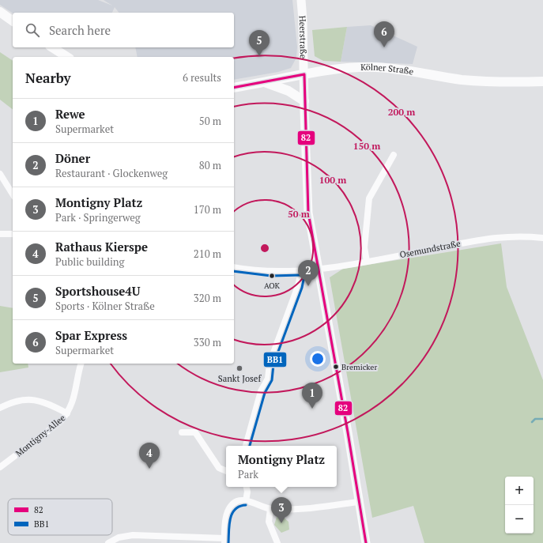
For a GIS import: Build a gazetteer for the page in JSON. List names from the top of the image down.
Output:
{
  "streets": {
    "main road": ["Heerstraße", "Kölner Straße"],
    "street": ["Osemundstraße", "Montigny-Allee"]
  },
  "crossings": [
    ["Heerstraße", "Kölner Straße"],
    ["Heerstraße", "Osemundstraße"]
  ],
  "places": ["AOK", "Bremicker", "Sankt Josef"],
  "lines": ["transit line 82", "transit line BB1"],
  "legend": ["82", "BB1"],
  "page": {
    "search": "Search here",
    "pins": [
      "6",
      "5",
      "2",
      "1",
      "4",
      "3"
    ],
    "heading": ["Nearby", "6 results"],
    "list": [
      {
        "mark": "1",
        "name": "Rewe",
        "note": "Supermarket",
        "value": "50 m"
      },
      {
        "mark": "2",
        "name": "Döner",
        "note": "Restaurant · Glockenweg",
        "value": "80 m"
      },
      {
        "mark": "3",
        "name": "Montigny Platz",
        "note": "Park · Springerweg",
        "value": "170 m"
      },
      {
        "mark": "4",
        "name": "Rathaus Kierspe",
        "note": "Public building",
        "value": "210 m"
      },
      {
        "mark": "5",
        "name": "Sportshouse4U",
        "note": "Sports · Kölner Straße",
        "value": "320 m"
      },
      {
        "mark": "6",
        "name": "Spar Express",
        "note": "Supermarket",
        "value": "330 m"
      }
    ],
    "popup": ["Montigny Platz", "Park"],
    "map_buttons": ["+", "−"]
  },
  "rings": [
    "200 m",
    "150 m",
    "100 m",
    "50 m"
  ]
}
